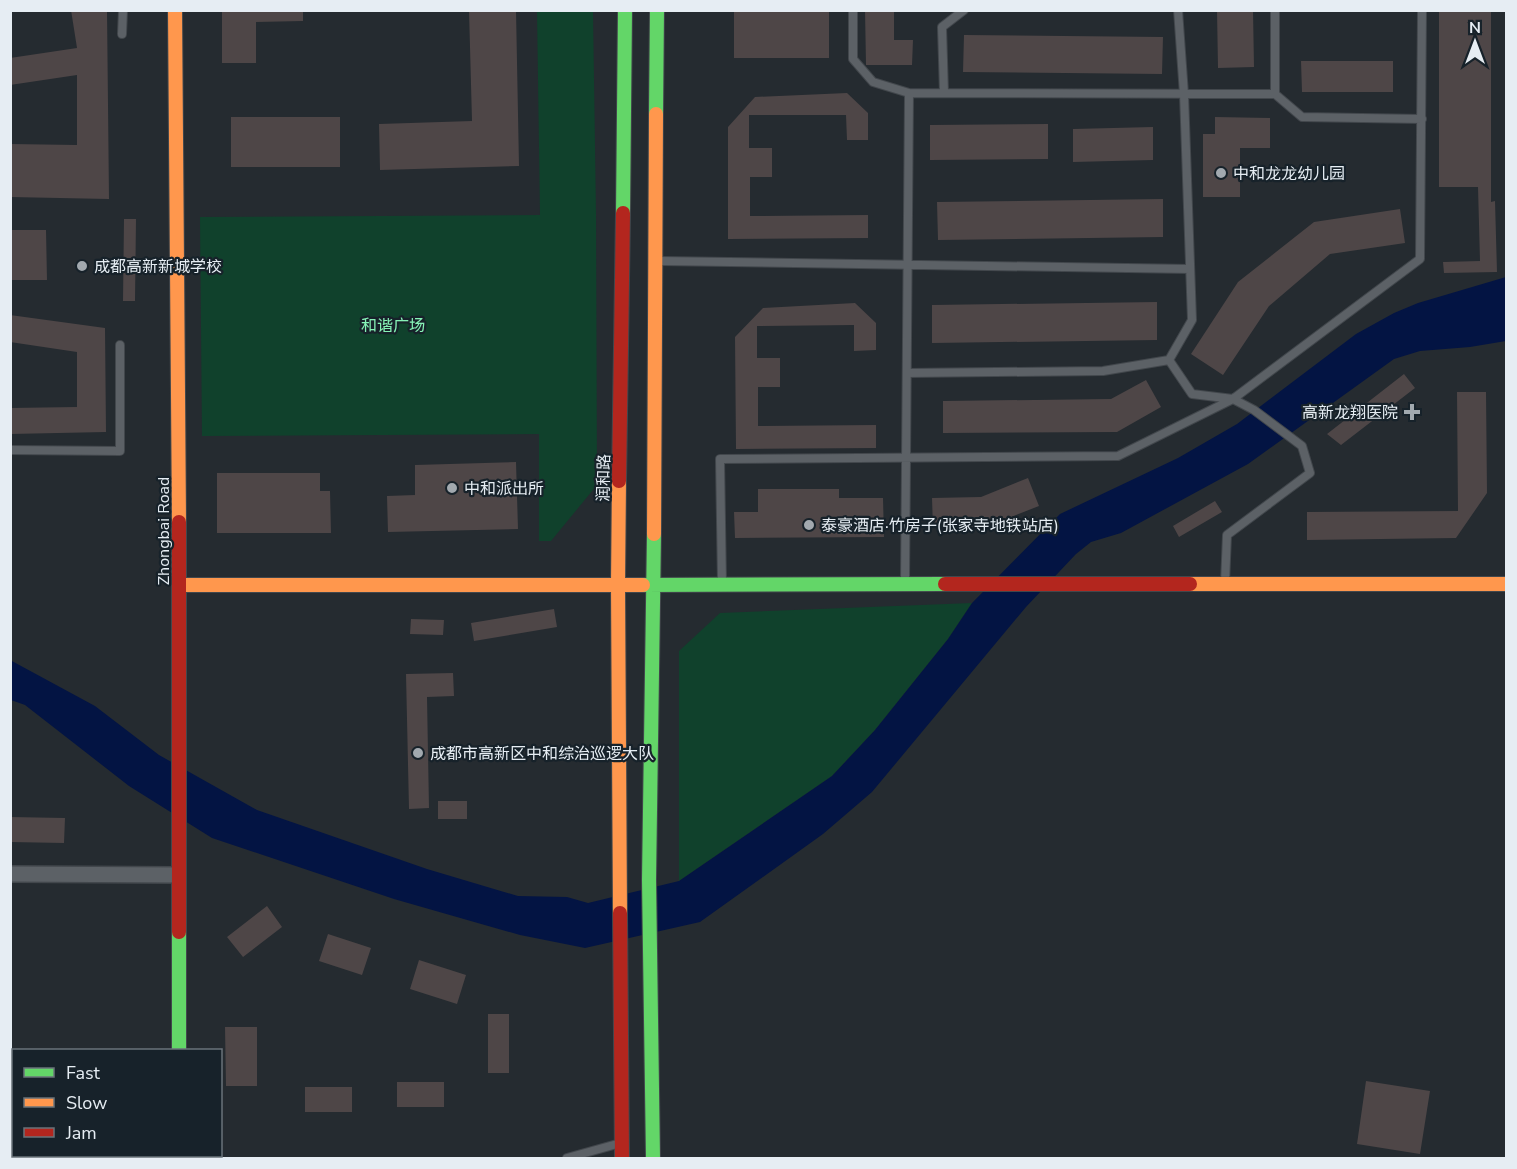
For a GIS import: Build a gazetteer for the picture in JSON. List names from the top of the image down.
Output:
{
  "streets": {
    "street": ["润和路", "Zhongbai Road"]
  },
  "parks": ["和谐广场"],
  "places": {
    "other": [
      "中和龙龙幼儿园",
      "成都高新新城学校",
      "中和派出所",
      "泰豪酒店·竹房子(张家寺地铁站店)",
      "成都市高新区中和综治巡逻大队"
    ],
    "health": ["高新龙翔医院"]
  },
  "legend": ["Fast", "Slow", "Jam"],
  "north": "top"
}
